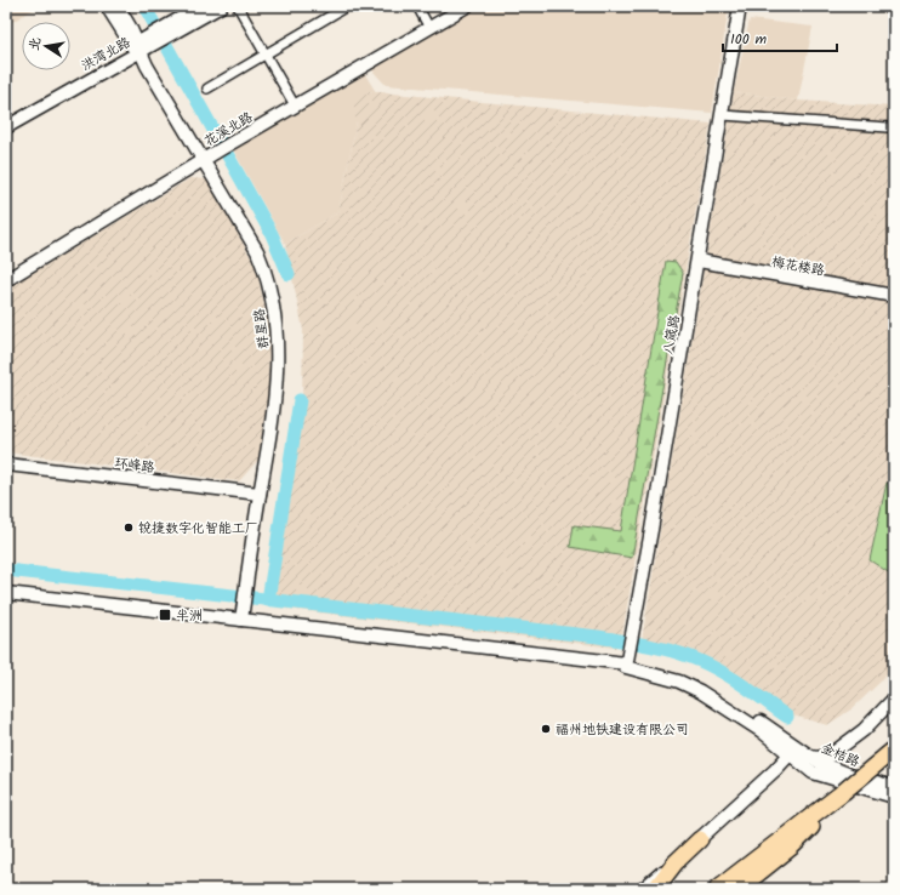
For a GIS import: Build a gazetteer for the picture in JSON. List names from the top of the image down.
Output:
{
  "streets": {
    "street": [
      "洪湾北路",
      "花溪北路",
      "梅花楼路",
      "群星路",
      "八箴路",
      "环峰路",
      "金桔路"
    ]
  },
  "crossings": [
    ["洪湾北路", "群星路"],
    ["花溪北路", "群星路"],
    ["梅花楼路", "八箴路"],
    ["群星路", "环峰路"],
    ["八箴路", "金桔路"]
  ],
  "places": {
    "other": ["锐捷数字化智能工厂", "福州地铁建设有限公司"],
    "transit": ["半洲"]
  },
  "scale_bar": "100 m",
  "north": "left"
}
